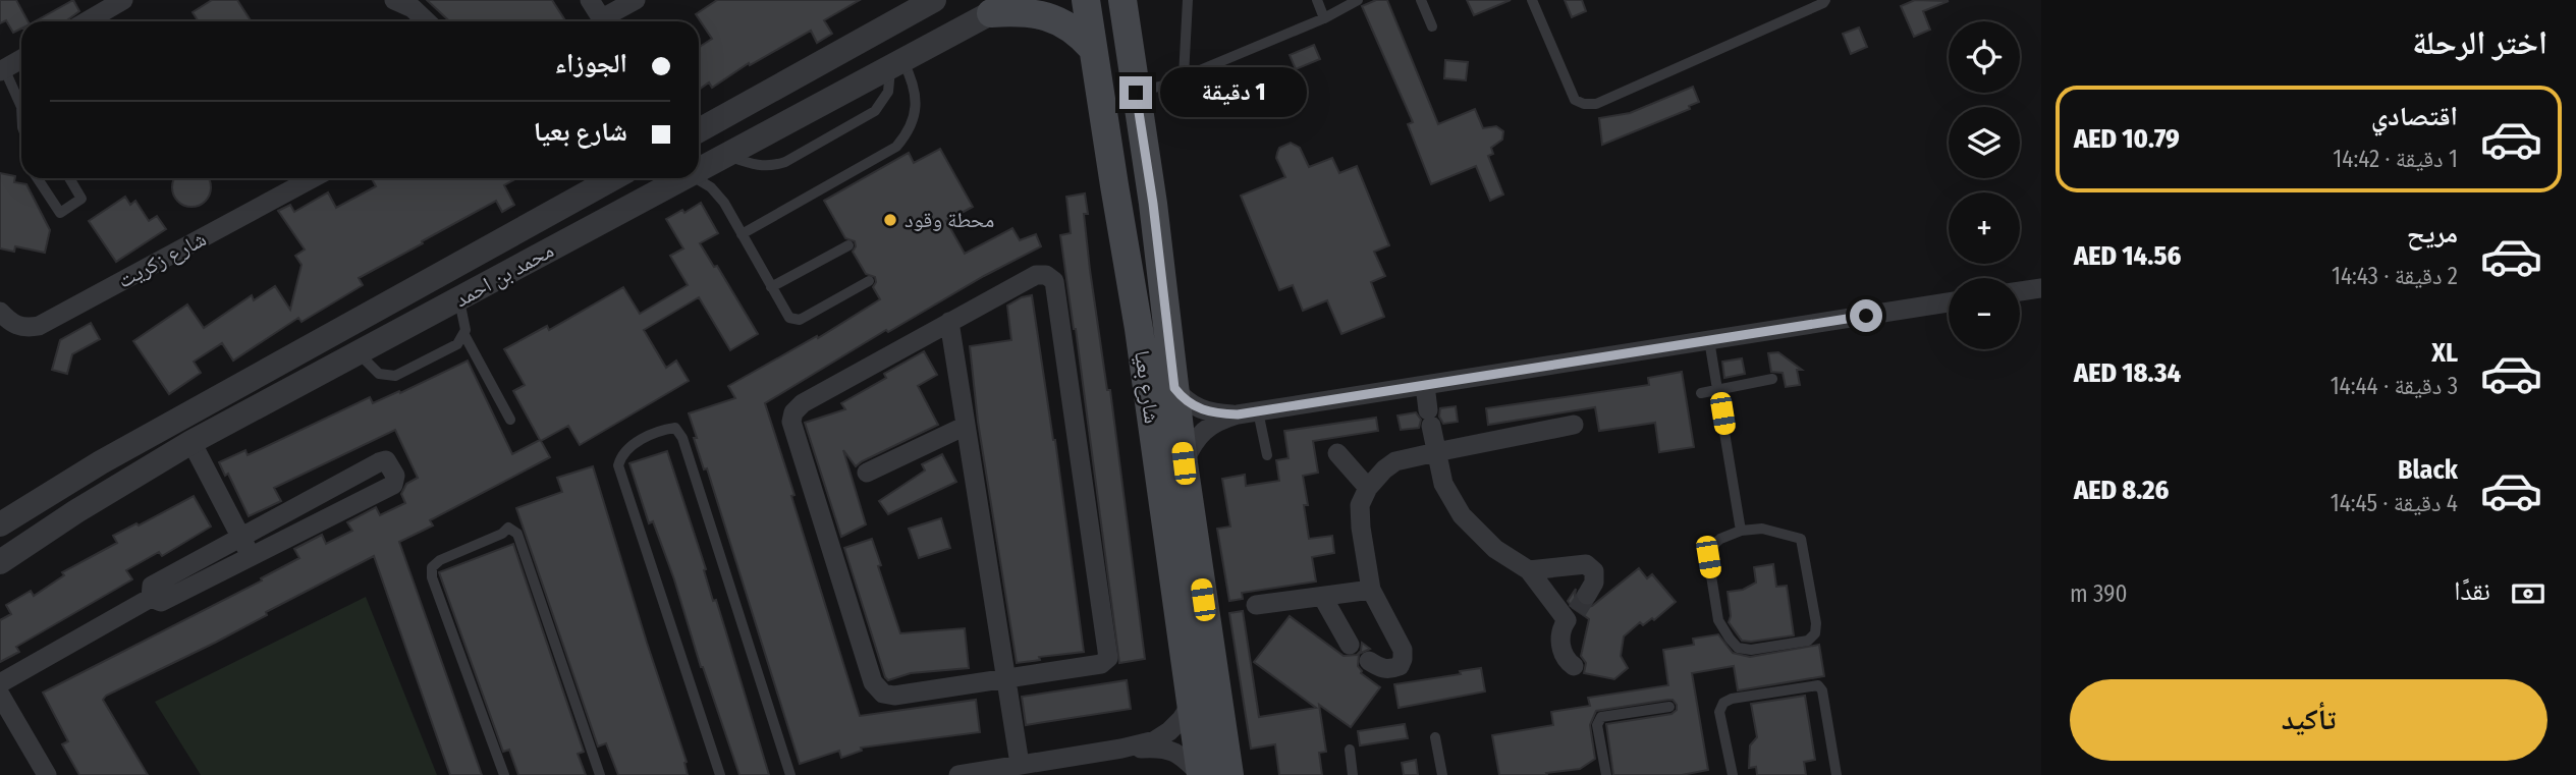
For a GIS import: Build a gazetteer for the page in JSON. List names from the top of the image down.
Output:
{
  "streets": {
    "main road": ["شارع بعيا"],
    "street": ["شارع زكريت", "محمد بن احمد"]
  },
  "places": ["محطة وقود"],
  "page": {
    "heading": "اختر الرحلة",
    "map_buttons": ["+", "−"],
    "banner": ["الجوزاء", "شارع بعيا"],
    "bubble": "1 دقيقة",
    "list": [
      {
        "name": "اقتصادي",
        "note": "1 دقيقة · 14:42",
        "value": "AED 10.79"
      },
      {
        "name": "مريح",
        "note": "2 دقيقة · 14:43",
        "value": "AED 14.56"
      },
      {
        "name": "XL",
        "note": "3 دقيقة · 14:44",
        "value": "AED 18.34"
      },
      {
        "name": "Black",
        "note": "4 دقيقة · 14:45",
        "value": "AED 8.26"
      }
    ],
    "pay": ["نقدًا", "390 m"],
    "buttons": "تأكيد"
  }
}
